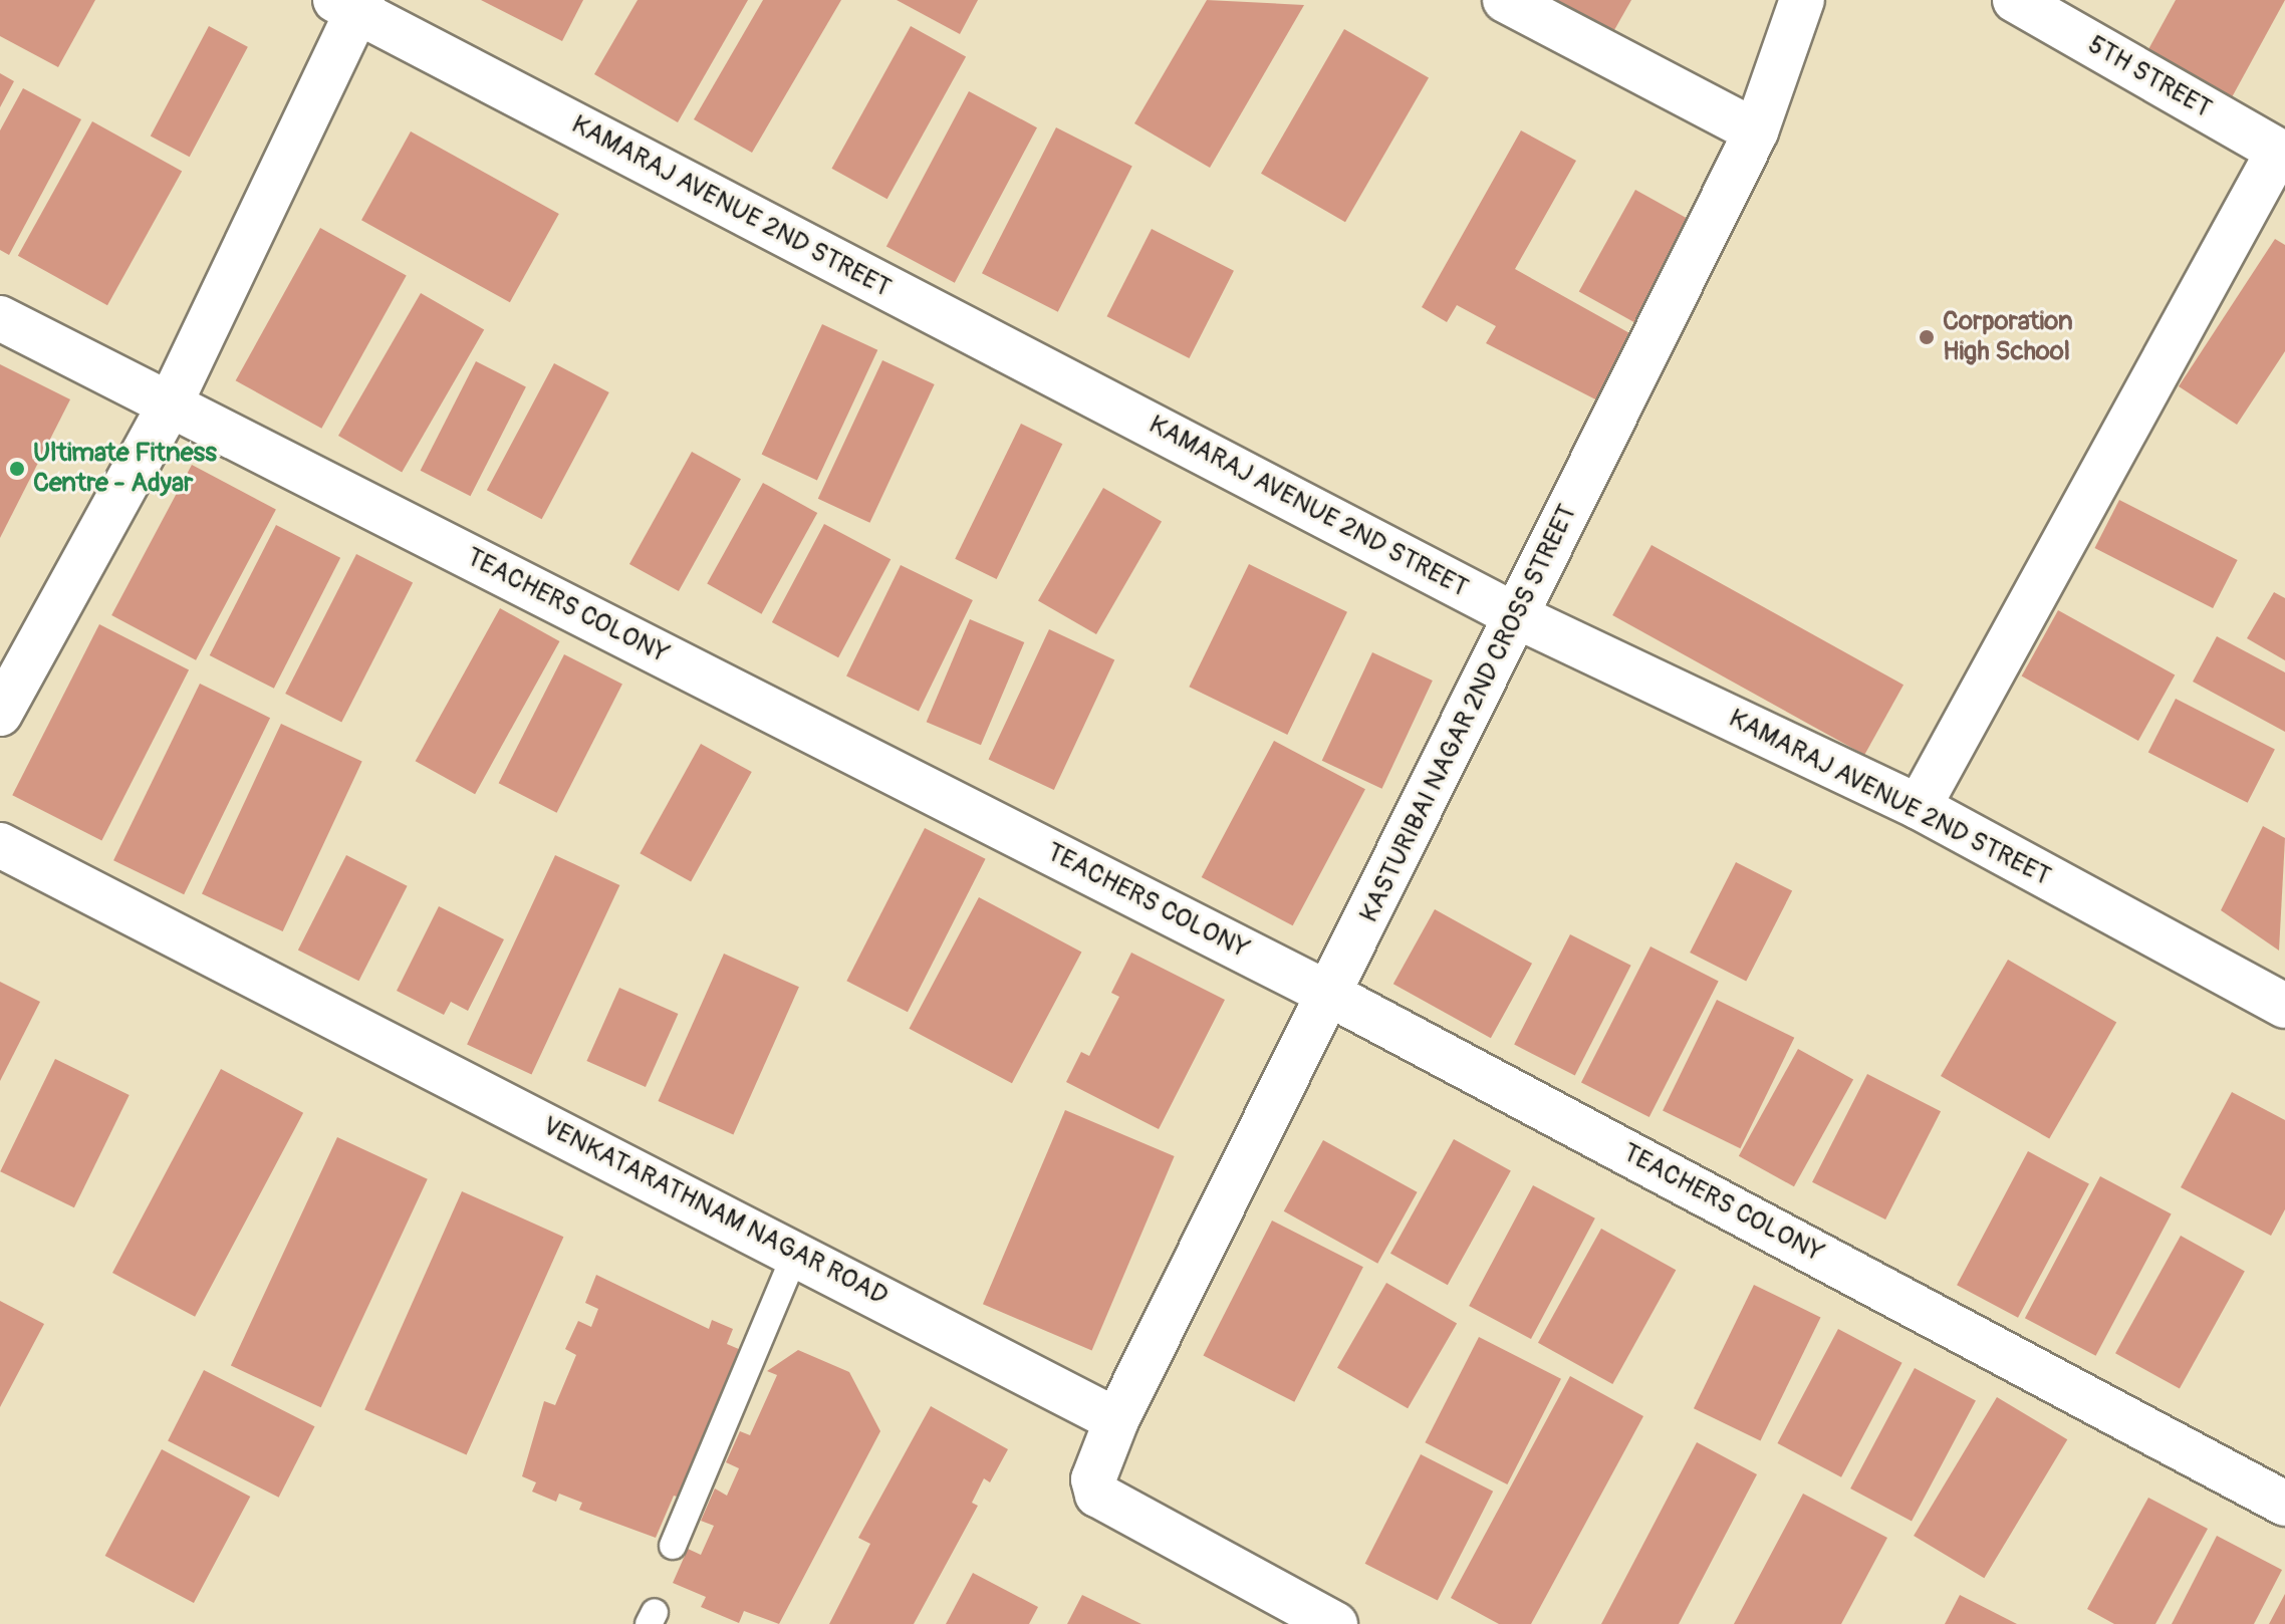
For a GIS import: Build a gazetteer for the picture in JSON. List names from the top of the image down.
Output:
{
  "streets": {
    "street": [
      "5TH STREET",
      "KAMARAJ AVENUE 2ND STREET",
      "TEACHERS COLONY",
      "KASTURIBAI NAGAR 2ND CROSS STREET",
      "VENKATARATHNAM NAGAR ROAD"
    ]
  },
  "crossings": [
    ["KAMARAJ AVENUE 2ND STREET", "KASTURIBAI NAGAR 2ND CROSS STREET"],
    ["TEACHERS COLONY", "KASTURIBAI NAGAR 2ND CROSS STREET"],
    ["KASTURIBAI NAGAR 2ND CROSS STREET", "VENKATARATHNAM NAGAR ROAD"]
  ],
  "places": ["Corporation High School", "Ultimate Fitness Centre - Adyar"]
}
